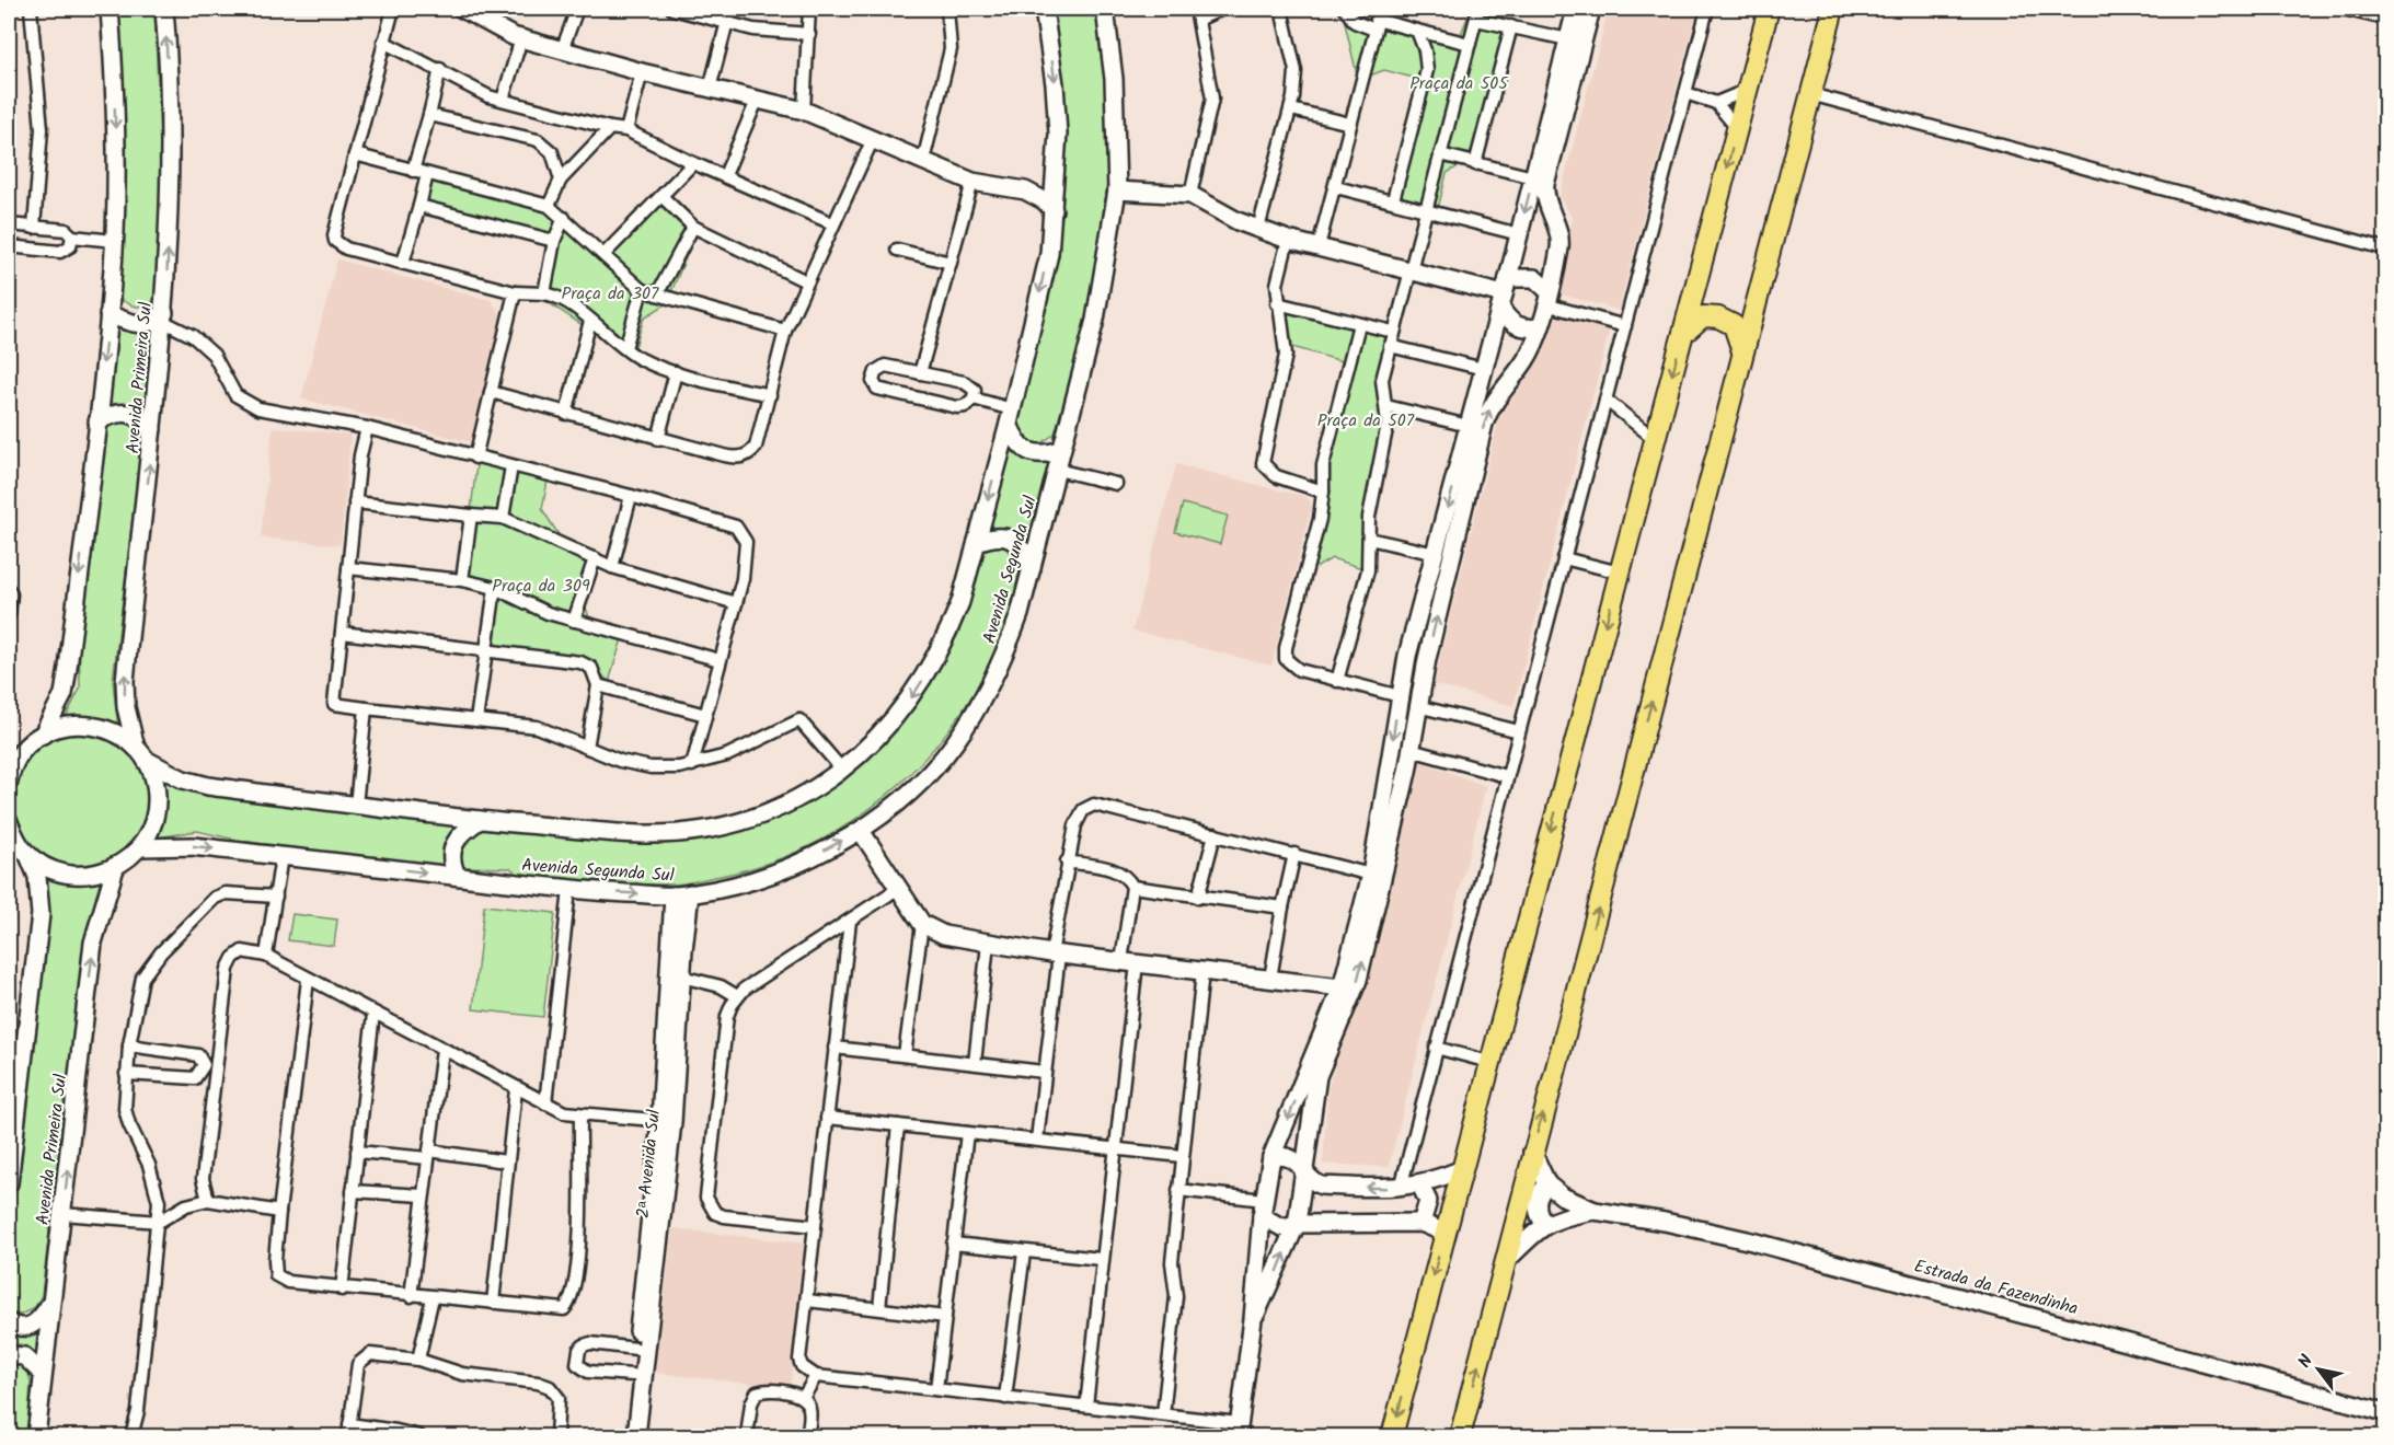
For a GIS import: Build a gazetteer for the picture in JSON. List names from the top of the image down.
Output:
{
  "streets": {
    "street": [
      "Avenida Primeira Sul",
      "Avenida Segunda Sul",
      "2ᵃ Avenida Sul",
      "Estrada da Fazendinha"
    ]
  },
  "crossings": [
    ["Avenida Primeira Sul", "Avenida Segunda Sul"],
    ["Avenida Segunda Sul", "2ᵃ Avenida Sul"]
  ],
  "parks": [
    "Praça da 505",
    "Praça da 307",
    "Praça da 507",
    "Praça da 309"
  ],
  "north": "top left"
}
